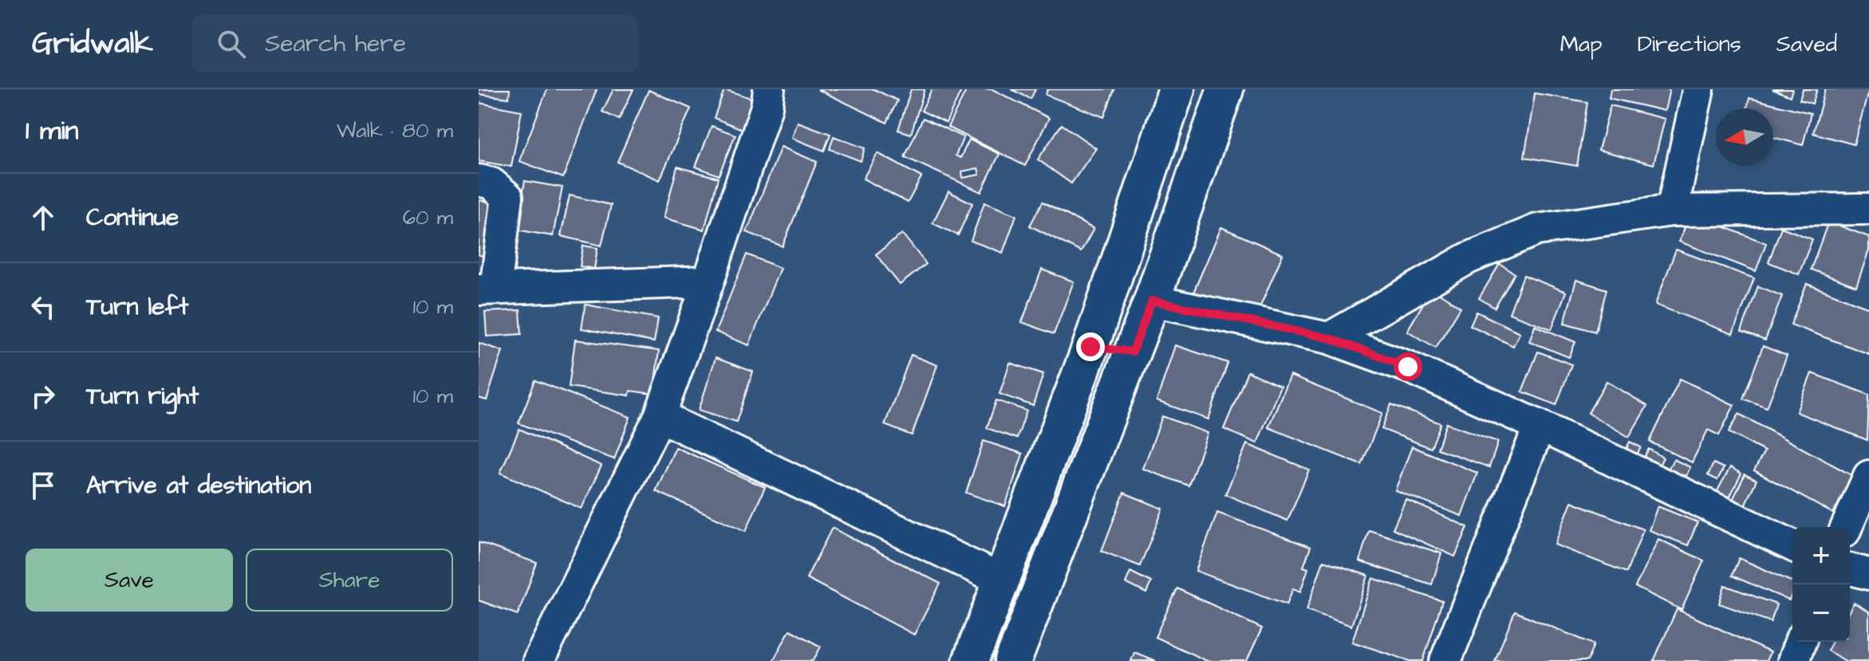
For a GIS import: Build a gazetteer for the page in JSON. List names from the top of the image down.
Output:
{
  "north": "left",
  "page": {
    "header": "Gridwalk",
    "search": "Search here",
    "nav": ["Map", "Directions", "Saved"],
    "heading": ["1 min", "Walk · 80 m"],
    "list": [
      ["Continue", "60 m"],
      ["Turn left", "10 m"],
      ["Turn right", "10 m"],
      "Arrive at destination"
    ],
    "map_buttons": ["+", "−"],
    "buttons": ["Save", "Share"]
  }
}
